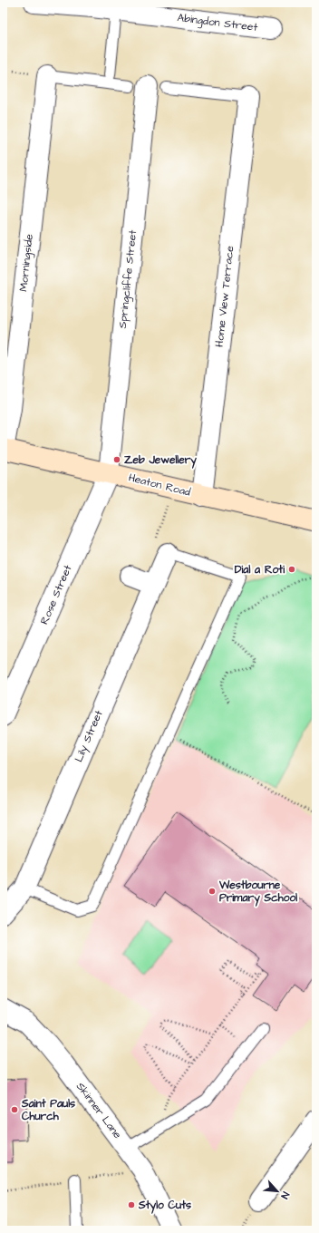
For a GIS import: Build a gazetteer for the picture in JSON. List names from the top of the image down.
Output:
{
  "streets": {
    "street": [
      "Abingdon Street",
      "Morningside",
      "Springcliffe Street",
      "Home View Terrace",
      "Heaton Road",
      "Rose Street",
      "Lily Street",
      "Skinner Lane"
    ]
  },
  "crossings": [
    ["Morningside", "Heaton Road"],
    ["Springcliffe Street", "Heaton Road"],
    ["Springcliffe Street", "Rose Street"],
    ["Home View Terrace", "Heaton Road"],
    ["Heaton Road", "Rose Street"]
  ],
  "places": [
    "Zeb Jewellery",
    "Dial a Roti",
    "Westbourne Primary School",
    "Saint Pauls Church",
    "Stylo Cuts"
  ],
  "north": "bottom right"
}
